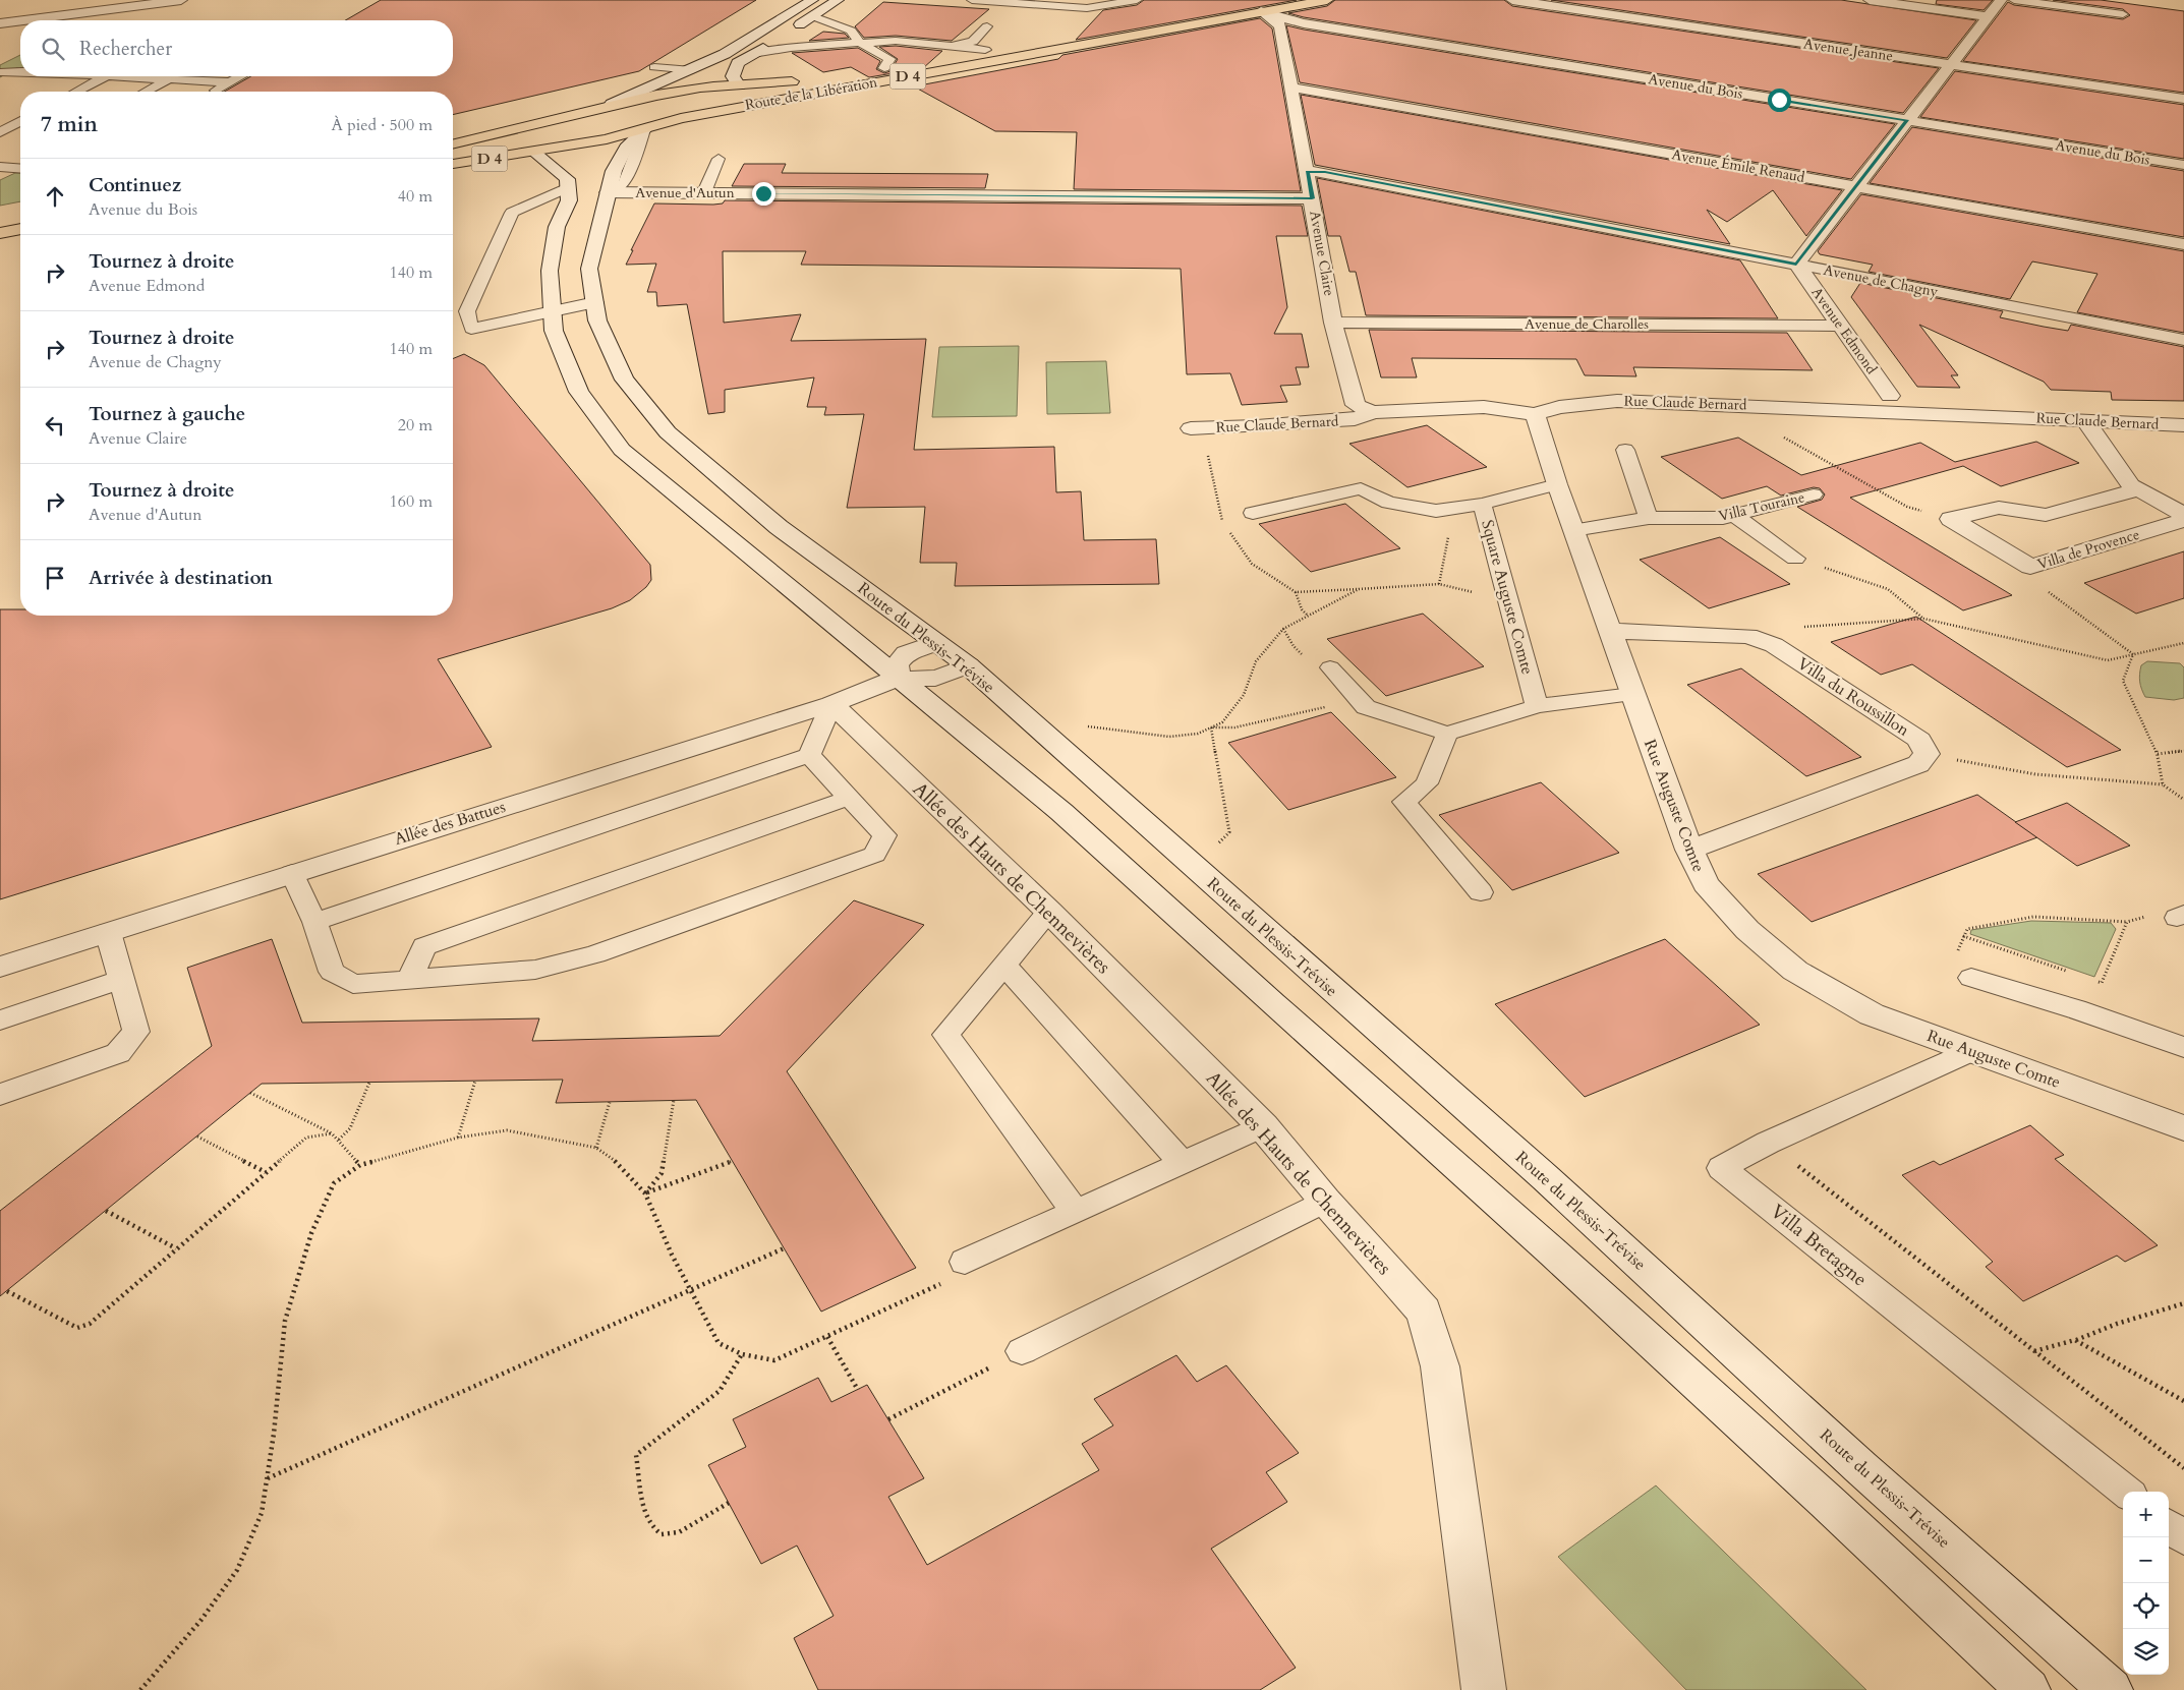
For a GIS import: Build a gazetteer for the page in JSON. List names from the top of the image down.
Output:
{
  "streets": {
    "main road": ["D 4", "Route de la Libération"],
    "street": [
      "Avenue Jeanne",
      "Avenue du Bois",
      "Avenue Émile Renaud",
      "Avenue d'Autun",
      "Avenue Claire",
      "Avenue de Chagny",
      "Avenue de Charolles",
      "Avenue Edmond",
      "Rue Claude Bernard",
      "Villa de Provence",
      "Route du Plessis-Trévise",
      "Villa du Roussillon",
      "Rue Auguste Comte",
      "Allée des Battues",
      "Allée des Hauts de Chennevières"
    ],
    "lane": ["Villa Touraine", "Square Auguste Comte", "Villa Bretagne"]
  },
  "crossings": [
    ["Avenue du Bois", "Route de la Libération"],
    ["Avenue du Bois", "Avenue Claire"],
    ["Route de la Libération", "Avenue Claire"],
    ["Route de la Libération", "Route du Plessis-Trévise"],
    ["Avenue Émile Renaud", "Avenue Claire"],
    ["Avenue d'Autun", "Avenue Claire"],
    ["Avenue d'Autun", "Route du Plessis-Trévise"],
    ["Avenue Claire", "Avenue de Chagny"],
    ["Avenue Claire", "Avenue de Charolles"],
    ["Avenue Claire", "Rue Claude Bernard"],
    ["Avenue de Chagny", "Avenue Edmond"],
    ["Avenue de Charolles", "Avenue Edmond"],
    ["Rue Claude Bernard", "Rue Auguste Comte"],
    ["Villa Touraine", "Rue Auguste Comte"],
    ["Square Auguste Comte", "Rue Auguste Comte"],
    ["Villa du Roussillon", "Rue Auguste Comte"],
    ["Rue Auguste Comte", "Villa Bretagne"],
    ["Allée des Battues", "Allée des Hauts de Chennevières"]
  ],
  "page": {
    "search": "Rechercher",
    "heading": ["7 min", "À pied · 500 m"],
    "list": [
      ["Continuez", "Avenue du Bois", "40 m"],
      ["Tournez à droite", "Avenue Edmond", "140 m"],
      ["Tournez à droite", "Avenue de Chagny", "140 m"],
      ["Tournez à gauche", "Avenue Claire", "20 m"],
      ["Tournez à droite", "Avenue d'Autun", "160 m"],
      "Arrivée à destination"
    ],
    "map_buttons": ["+", "−"]
  }
}
